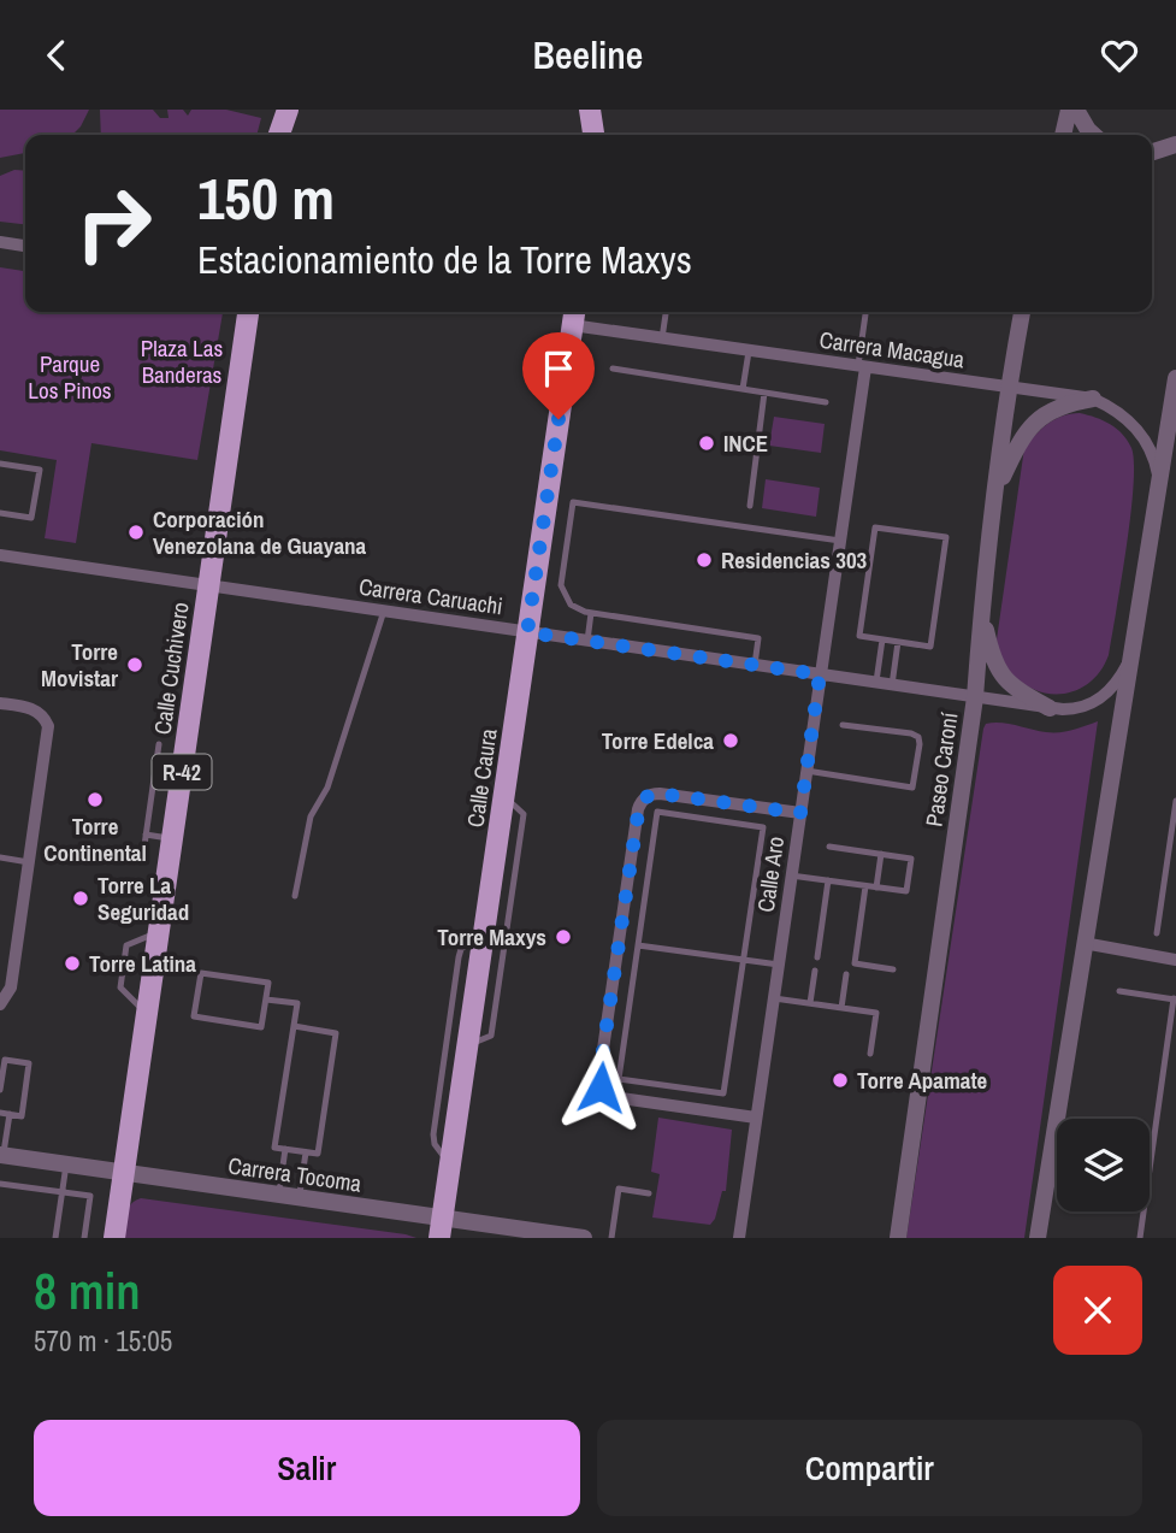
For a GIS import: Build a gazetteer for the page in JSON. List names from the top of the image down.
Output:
{
  "streets": {
    "main road": ["Calle Cuchivero", "R-42", "Calle Caura"],
    "street": [
      "Carrera Macagua",
      "Carrera Caruachi",
      "Paseo Caroní",
      "Calle Aro",
      "Carrera Tocoma"
    ]
  },
  "crossings": [
    ["Carrera Macagua", "Paseo Caroní"],
    ["Carrera Macagua", "Calle Caura"],
    ["Carrera Macagua", "Calle Aro"],
    ["Carrera Caruachi", "Calle Cuchivero"],
    ["Carrera Caruachi", "Paseo Caroní"],
    ["Carrera Caruachi", "Calle Caura"],
    ["Carrera Caruachi", "Calle Aro"],
    ["Calle Cuchivero", "Carrera Tocoma"],
    ["Calle Caura", "Carrera Tocoma"]
  ],
  "parks": ["Plaza Las Banderas", "Parque Los Pinos"],
  "places": [
    "INCE",
    "Corporación Venezolana de Guayana",
    "Residencias 303",
    "Torre Movistar",
    "Torre Edelca",
    "Torre Continental",
    "Torre La Seguridad",
    "Torre Maxys",
    "Torre Latina",
    "Torre Apamate"
  ],
  "page": {
    "header": "Beeline",
    "turn": ["150 m", "Estacionamiento de la Torre Maxys"],
    "heading": ["8 min", "570 m · 15:05"],
    "buttons": ["Salir", "Compartir"]
  }
}
